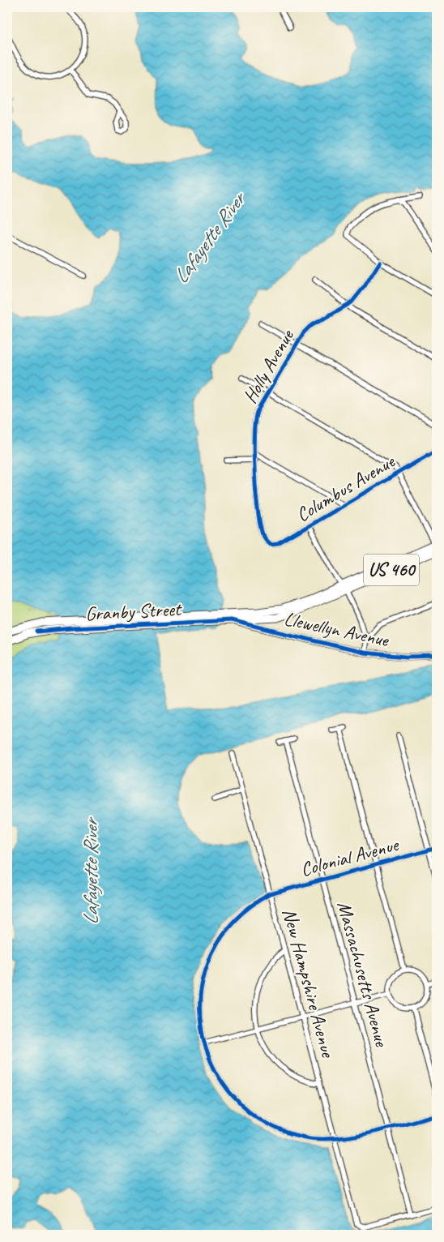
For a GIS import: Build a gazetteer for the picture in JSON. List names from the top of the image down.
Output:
{
  "streets": {
    "main road": ["US 460", "Granby Street"],
    "street": [
      "Holly Avenue",
      "Columbus Avenue",
      "Llewellyn Avenue",
      "Colonial Avenue",
      "Massachusetts Avenue",
      "New Hampshire Avenue"
    ]
  },
  "crossings": [
    ["Holly Avenue", "Columbus Avenue"],
    ["Granby Street", "Llewellyn Avenue"],
    ["Colonial Avenue", "Massachusetts Avenue"],
    ["Colonial Avenue", "New Hampshire Avenue"],
    ["Massachusetts Avenue", "New Hampshire Avenue"]
  ],
  "water": ["Lafayette River"]
}
